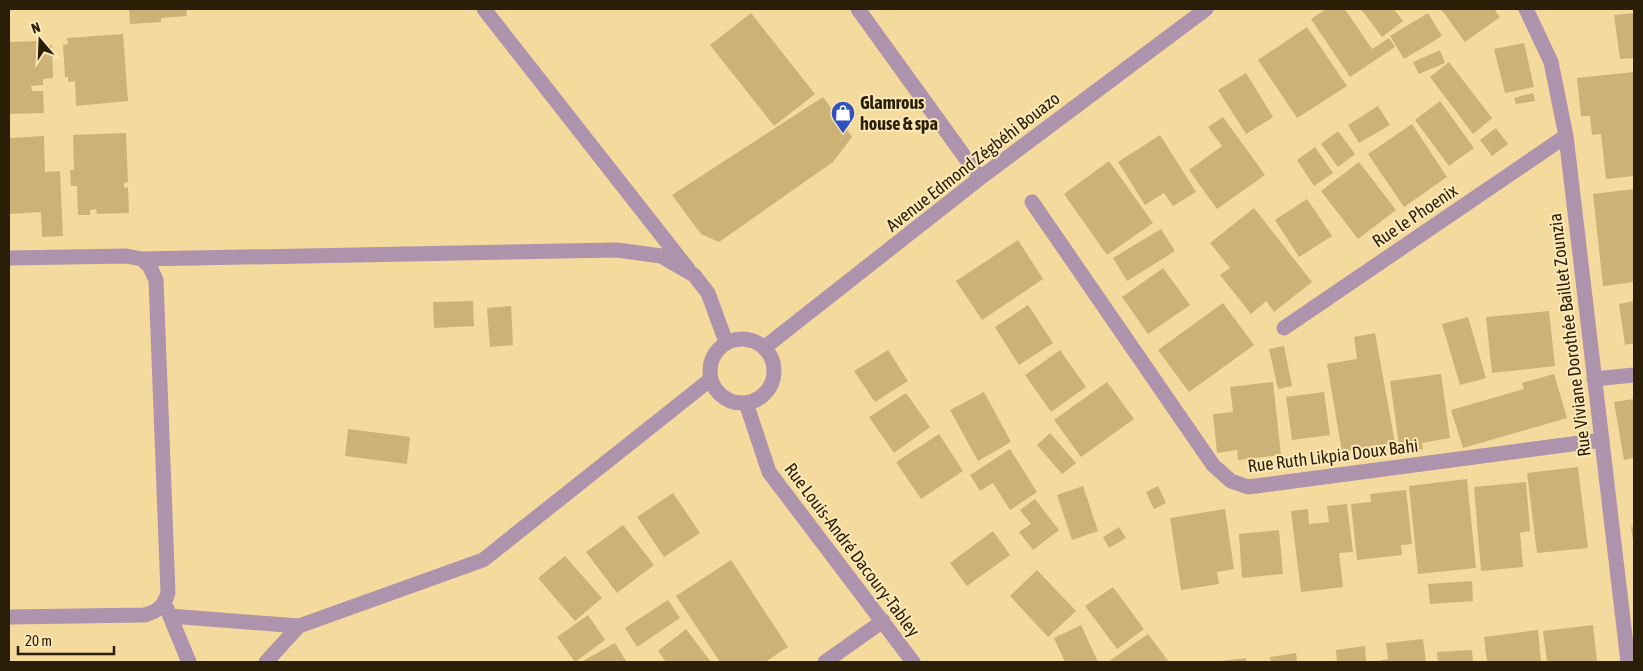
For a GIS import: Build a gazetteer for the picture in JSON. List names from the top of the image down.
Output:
{
  "streets": {
    "street": [
      "Avenue Edmond Zégbéhi Bouazo",
      "Rue le Phoenix",
      "Rue Viviane Dorothée Baillet Zounzia",
      "Rue Ruth Likpia Doux Bahi",
      "Rue Louis-André Dacoury-Tabley"
    ]
  },
  "crossings": [
    ["Avenue Edmond Zégbéhi Bouazo", "Rue Louis-André Dacoury-Tabley"],
    ["Rue le Phoenix", "Rue Viviane Dorothée Baillet Zounzia"],
    ["Rue Viviane Dorothée Baillet Zounzia", "Rue Ruth Likpia Doux Bahi"]
  ],
  "places": {
    "shop": ["Glamrous house & spa"]
  },
  "scale_bar": "20 m",
  "north": "top"
}
